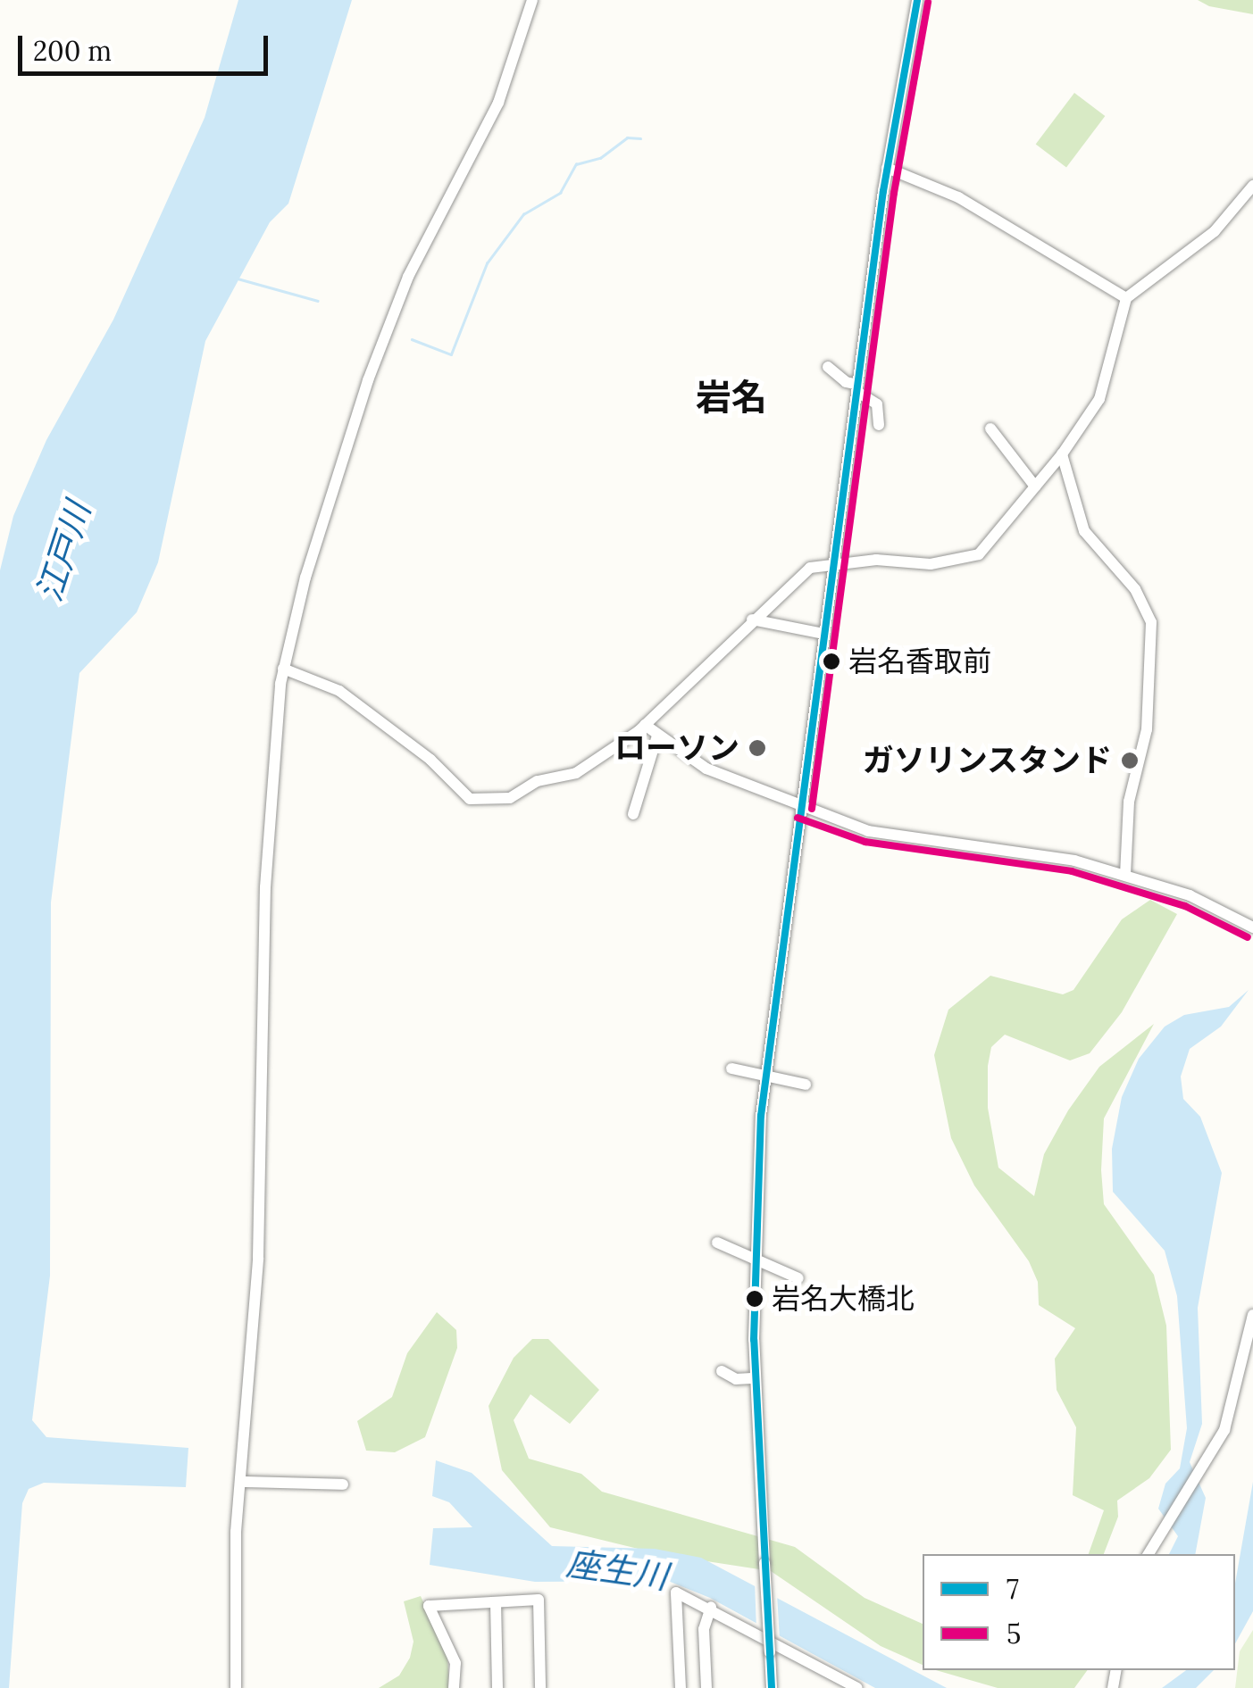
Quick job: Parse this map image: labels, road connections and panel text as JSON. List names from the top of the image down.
{
  "districts": ["岩名"],
  "water": ["江戸川", "座生川"],
  "places": [
    "岩名香取前",
    "ローソン",
    "ガソリンスタンド",
    "岩名大橋北"
  ],
  "lines": ["transit line 7", "transit line 5"],
  "legend": ["7", "5"],
  "scale_bar": "200 m"
}
